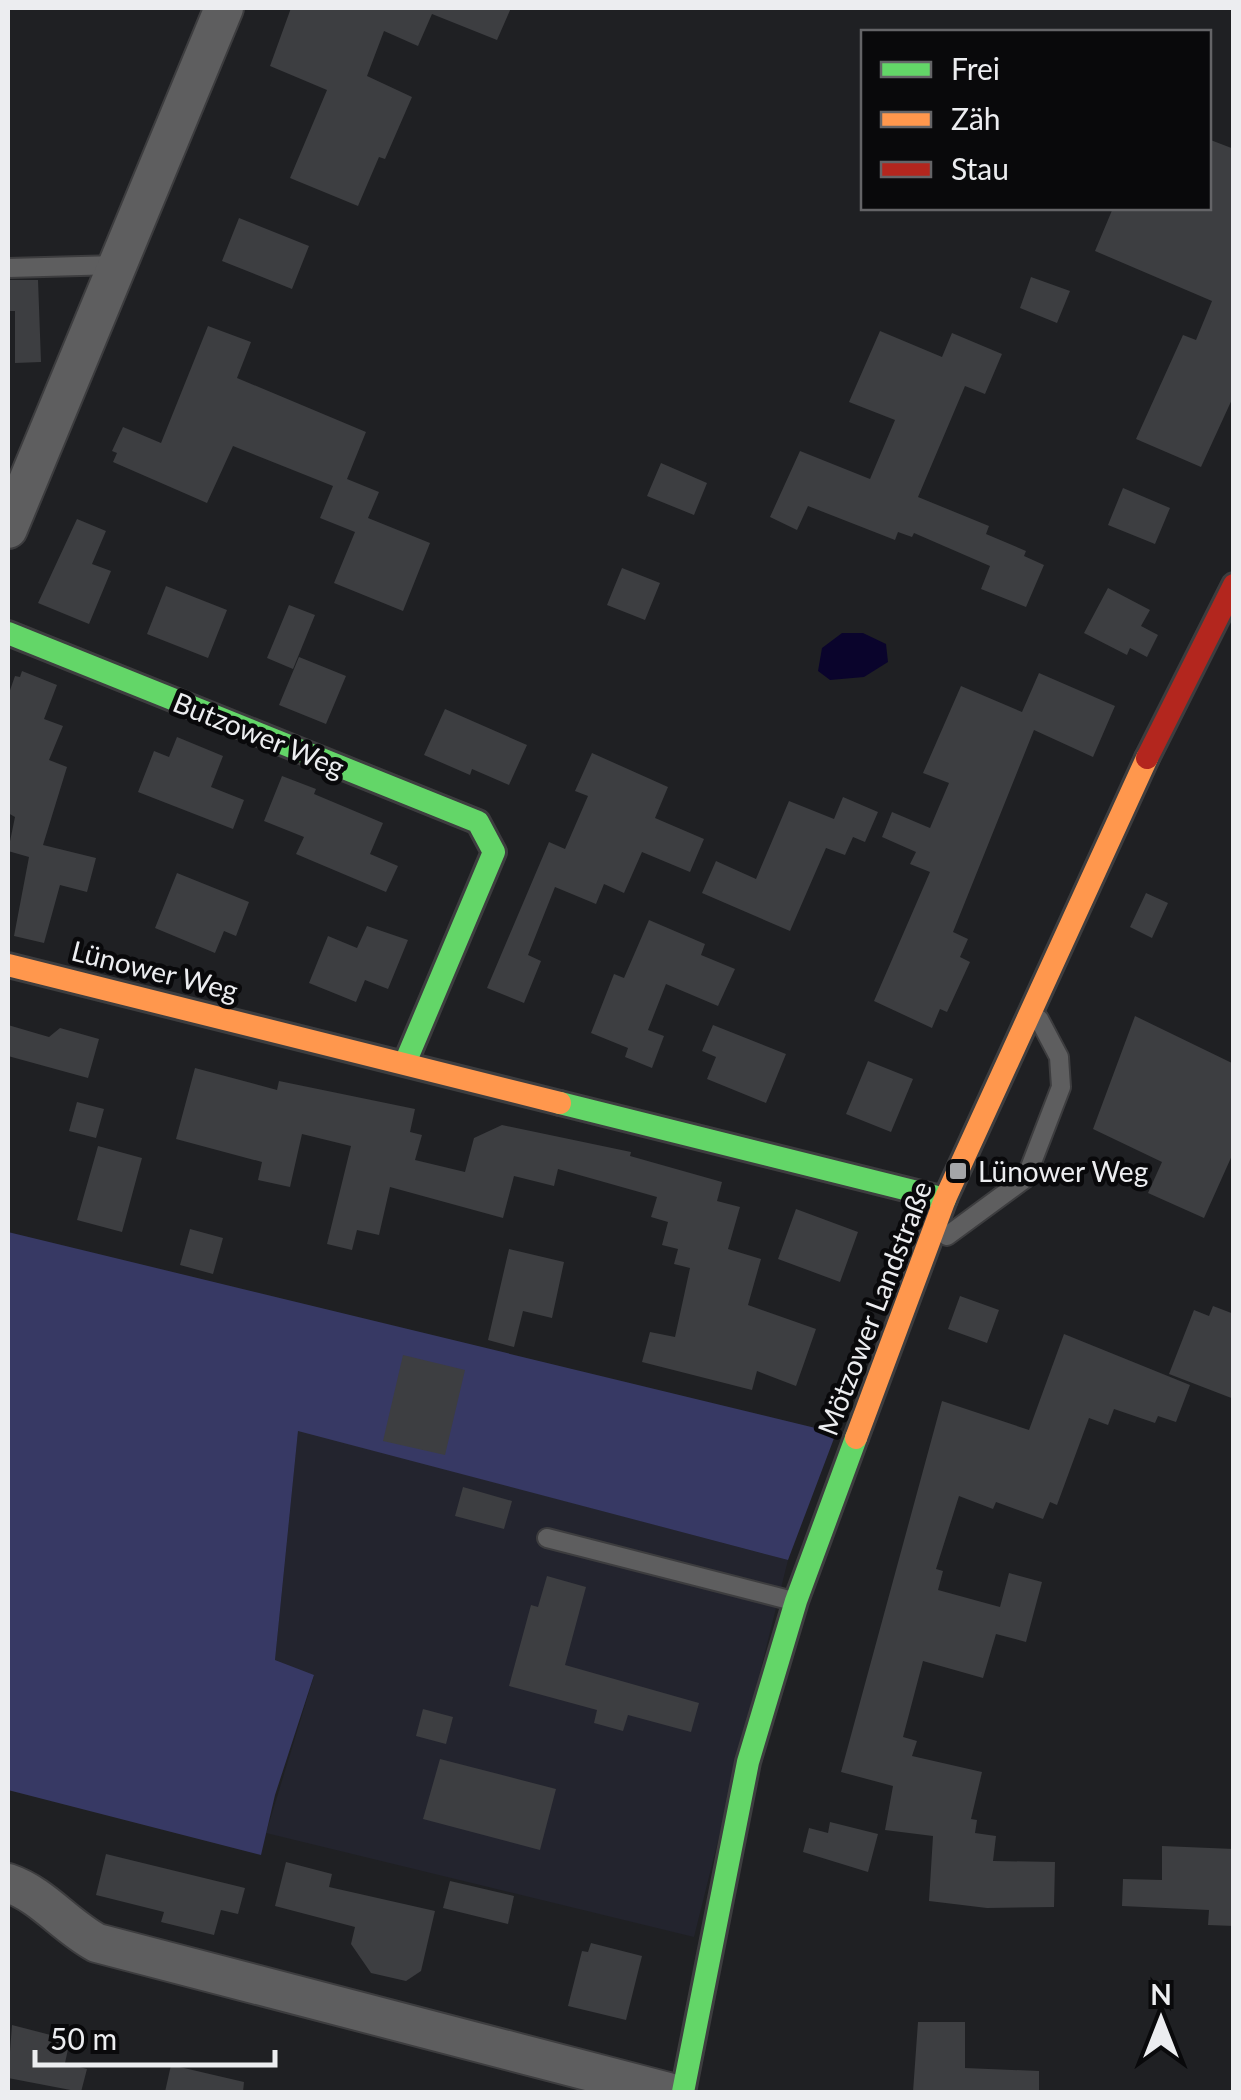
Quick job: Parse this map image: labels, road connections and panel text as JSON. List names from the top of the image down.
{
  "streets": {
    "street": ["Butzower Weg", "Lünower Weg", "Mötzower Landstraße"]
  },
  "crossings": [
    ["Butzower Weg", "Lünower Weg"],
    ["Lünower Weg", "Mötzower Landstraße"]
  ],
  "places": {
    "transit": ["Lünower Weg"]
  },
  "legend": ["Frei", "Zäh", "Stau"],
  "scale_bar": "50 m",
  "north": "top"
}
